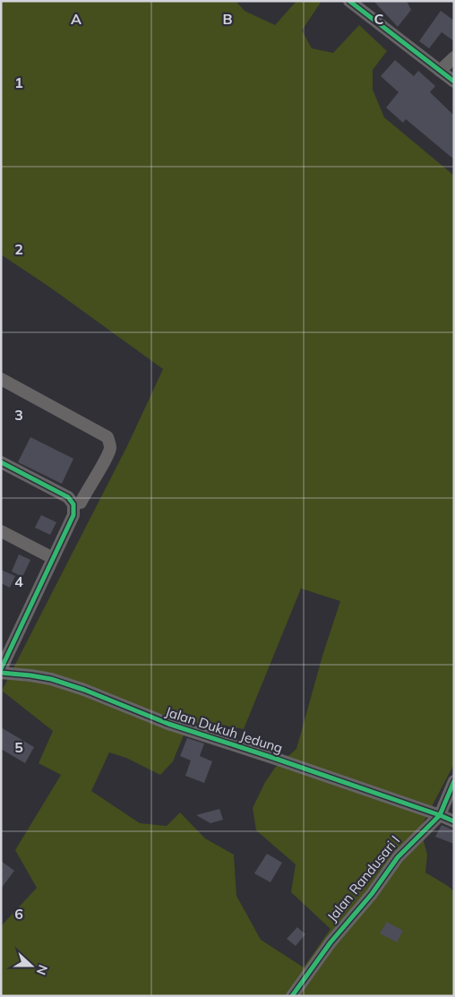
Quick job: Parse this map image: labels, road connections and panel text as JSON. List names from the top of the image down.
{
  "streets": {
    "street": ["Jalan Dukuh Jedung", "Jalan Randusari I"]
  },
  "crossings": [
    ["Jalan Dukuh Jedung", "Jalan Randusari I"]
  ],
  "north": "right",
  "grid": {
    "columns": ["A", "B", "C"],
    "rows": [
      "1",
      "2",
      "3",
      "4",
      "5",
      "6"
    ]
  }
}
